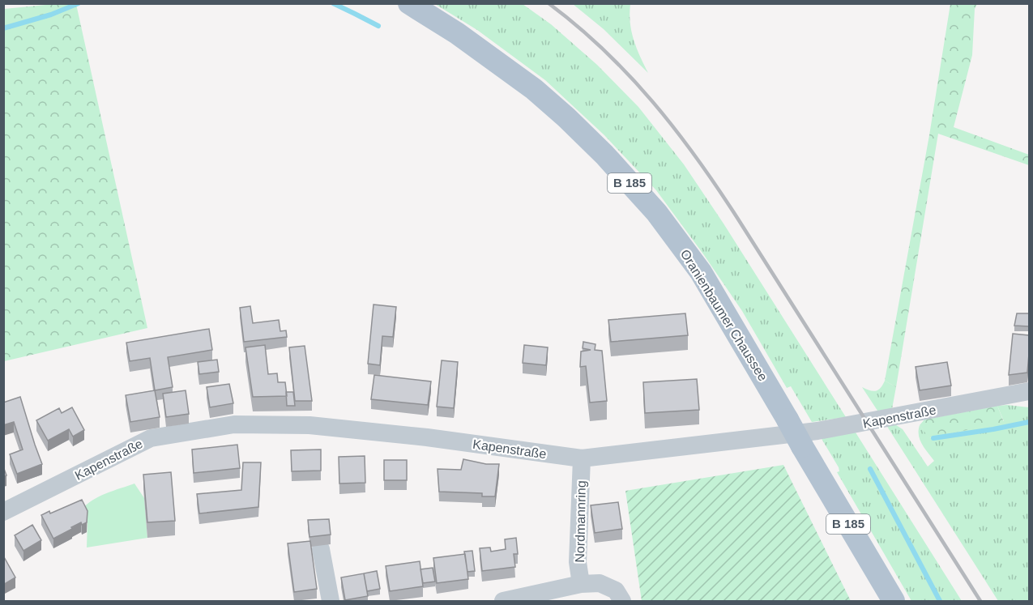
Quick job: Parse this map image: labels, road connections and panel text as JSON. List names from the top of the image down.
{
  "streets": {
    "main road": ["B 185", "Oranienbaumer Chaussee"],
    "street": ["Kapenstraße", "Nordmannring"]
  },
  "crossings": [
    ["Kapenstraße", "Nordmannring"]
  ]
}
